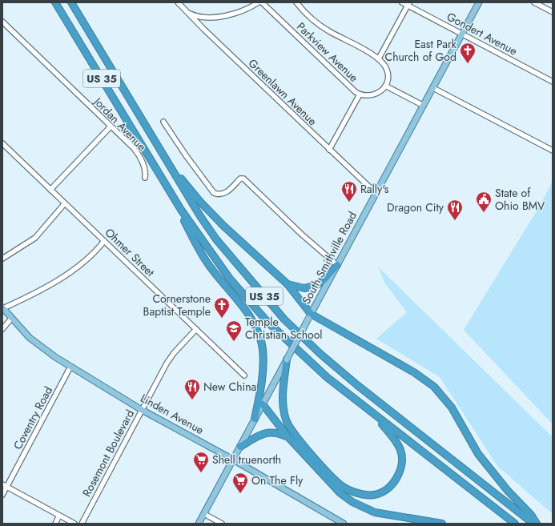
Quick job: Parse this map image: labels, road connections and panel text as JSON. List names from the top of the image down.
{
  "streets": {
    "highway": ["US 35"],
    "main road": ["South Smithville Road", "Linden Avenue"],
    "street": [
      "Gondert Avenue",
      "Parkview Avenue",
      "Greenlawn Avenue",
      "Jordan Avenue",
      "Ohmer Street",
      "Coventry Road",
      "Rosemont Boulevard"
    ]
  },
  "crossings": [
    ["Gondert Avenue", "South Smithville Road"],
    ["Greenlawn Avenue", "South Smithville Road"],
    ["Ohmer Street", "Rosemont Boulevard"],
    ["South Smithville Road", "Linden Avenue"],
    ["Linden Avenue", "Coventry Road"],
    ["Linden Avenue", "Rosemont Boulevard"]
  ],
  "places": {
    "church": ["East Park Church of God", "Cornerstone Baptist Temple"],
    "restaurant": ["Rally's", "Dragon City", "New China"],
    "public building": ["State of Ohio BMV"],
    "school or university": ["Temple Christian School"],
    "supermarket": ["Shell truenorth", "On The Fly"]
  }
}
